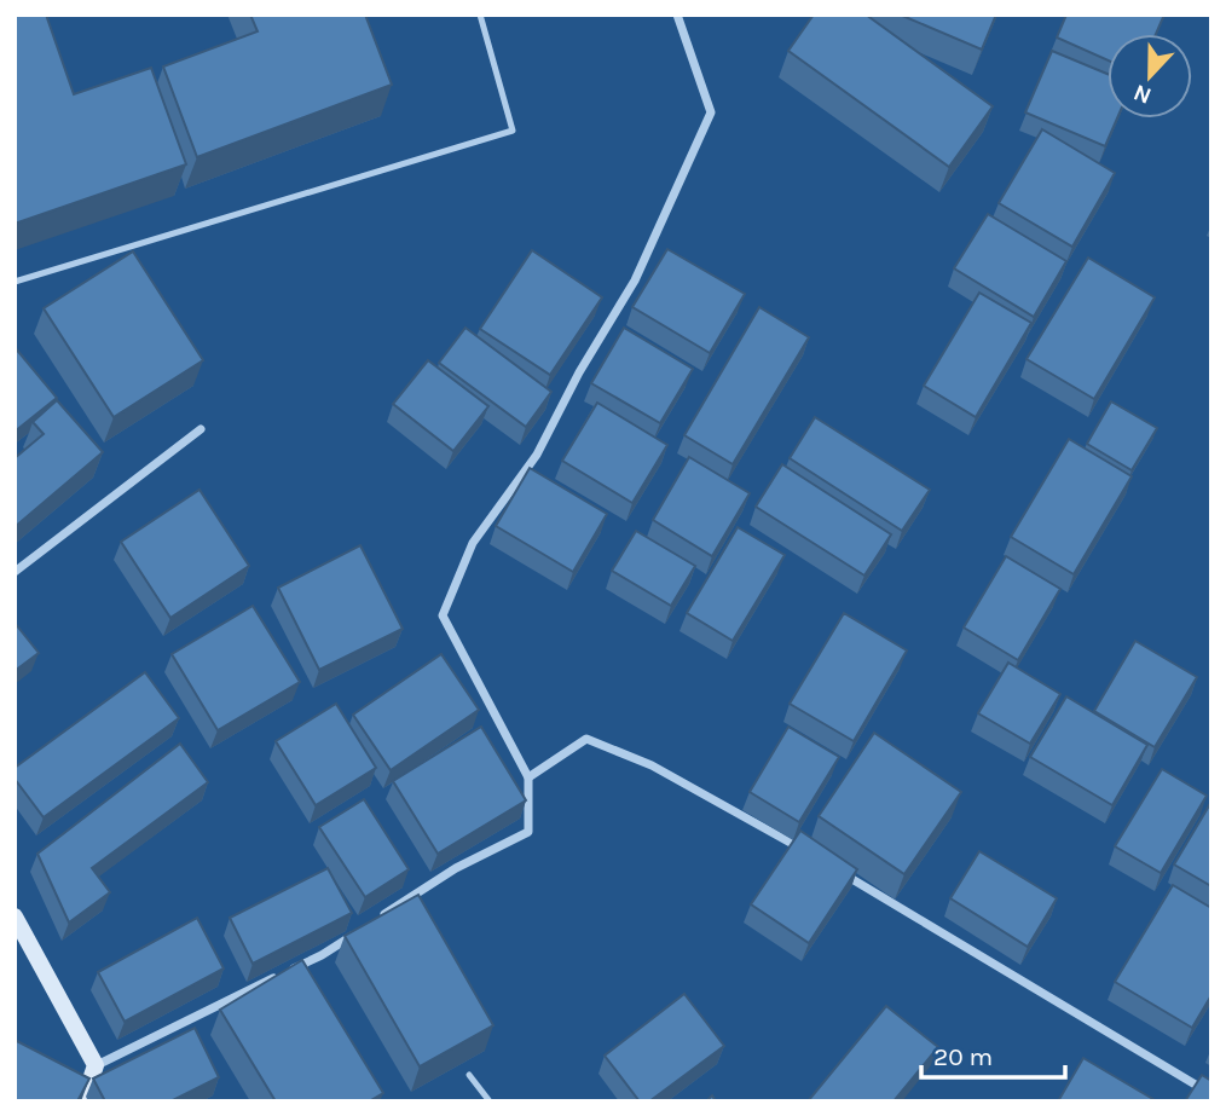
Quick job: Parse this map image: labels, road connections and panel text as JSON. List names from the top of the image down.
{
  "scale_bar": "20 m",
  "north": "bottom"
}
